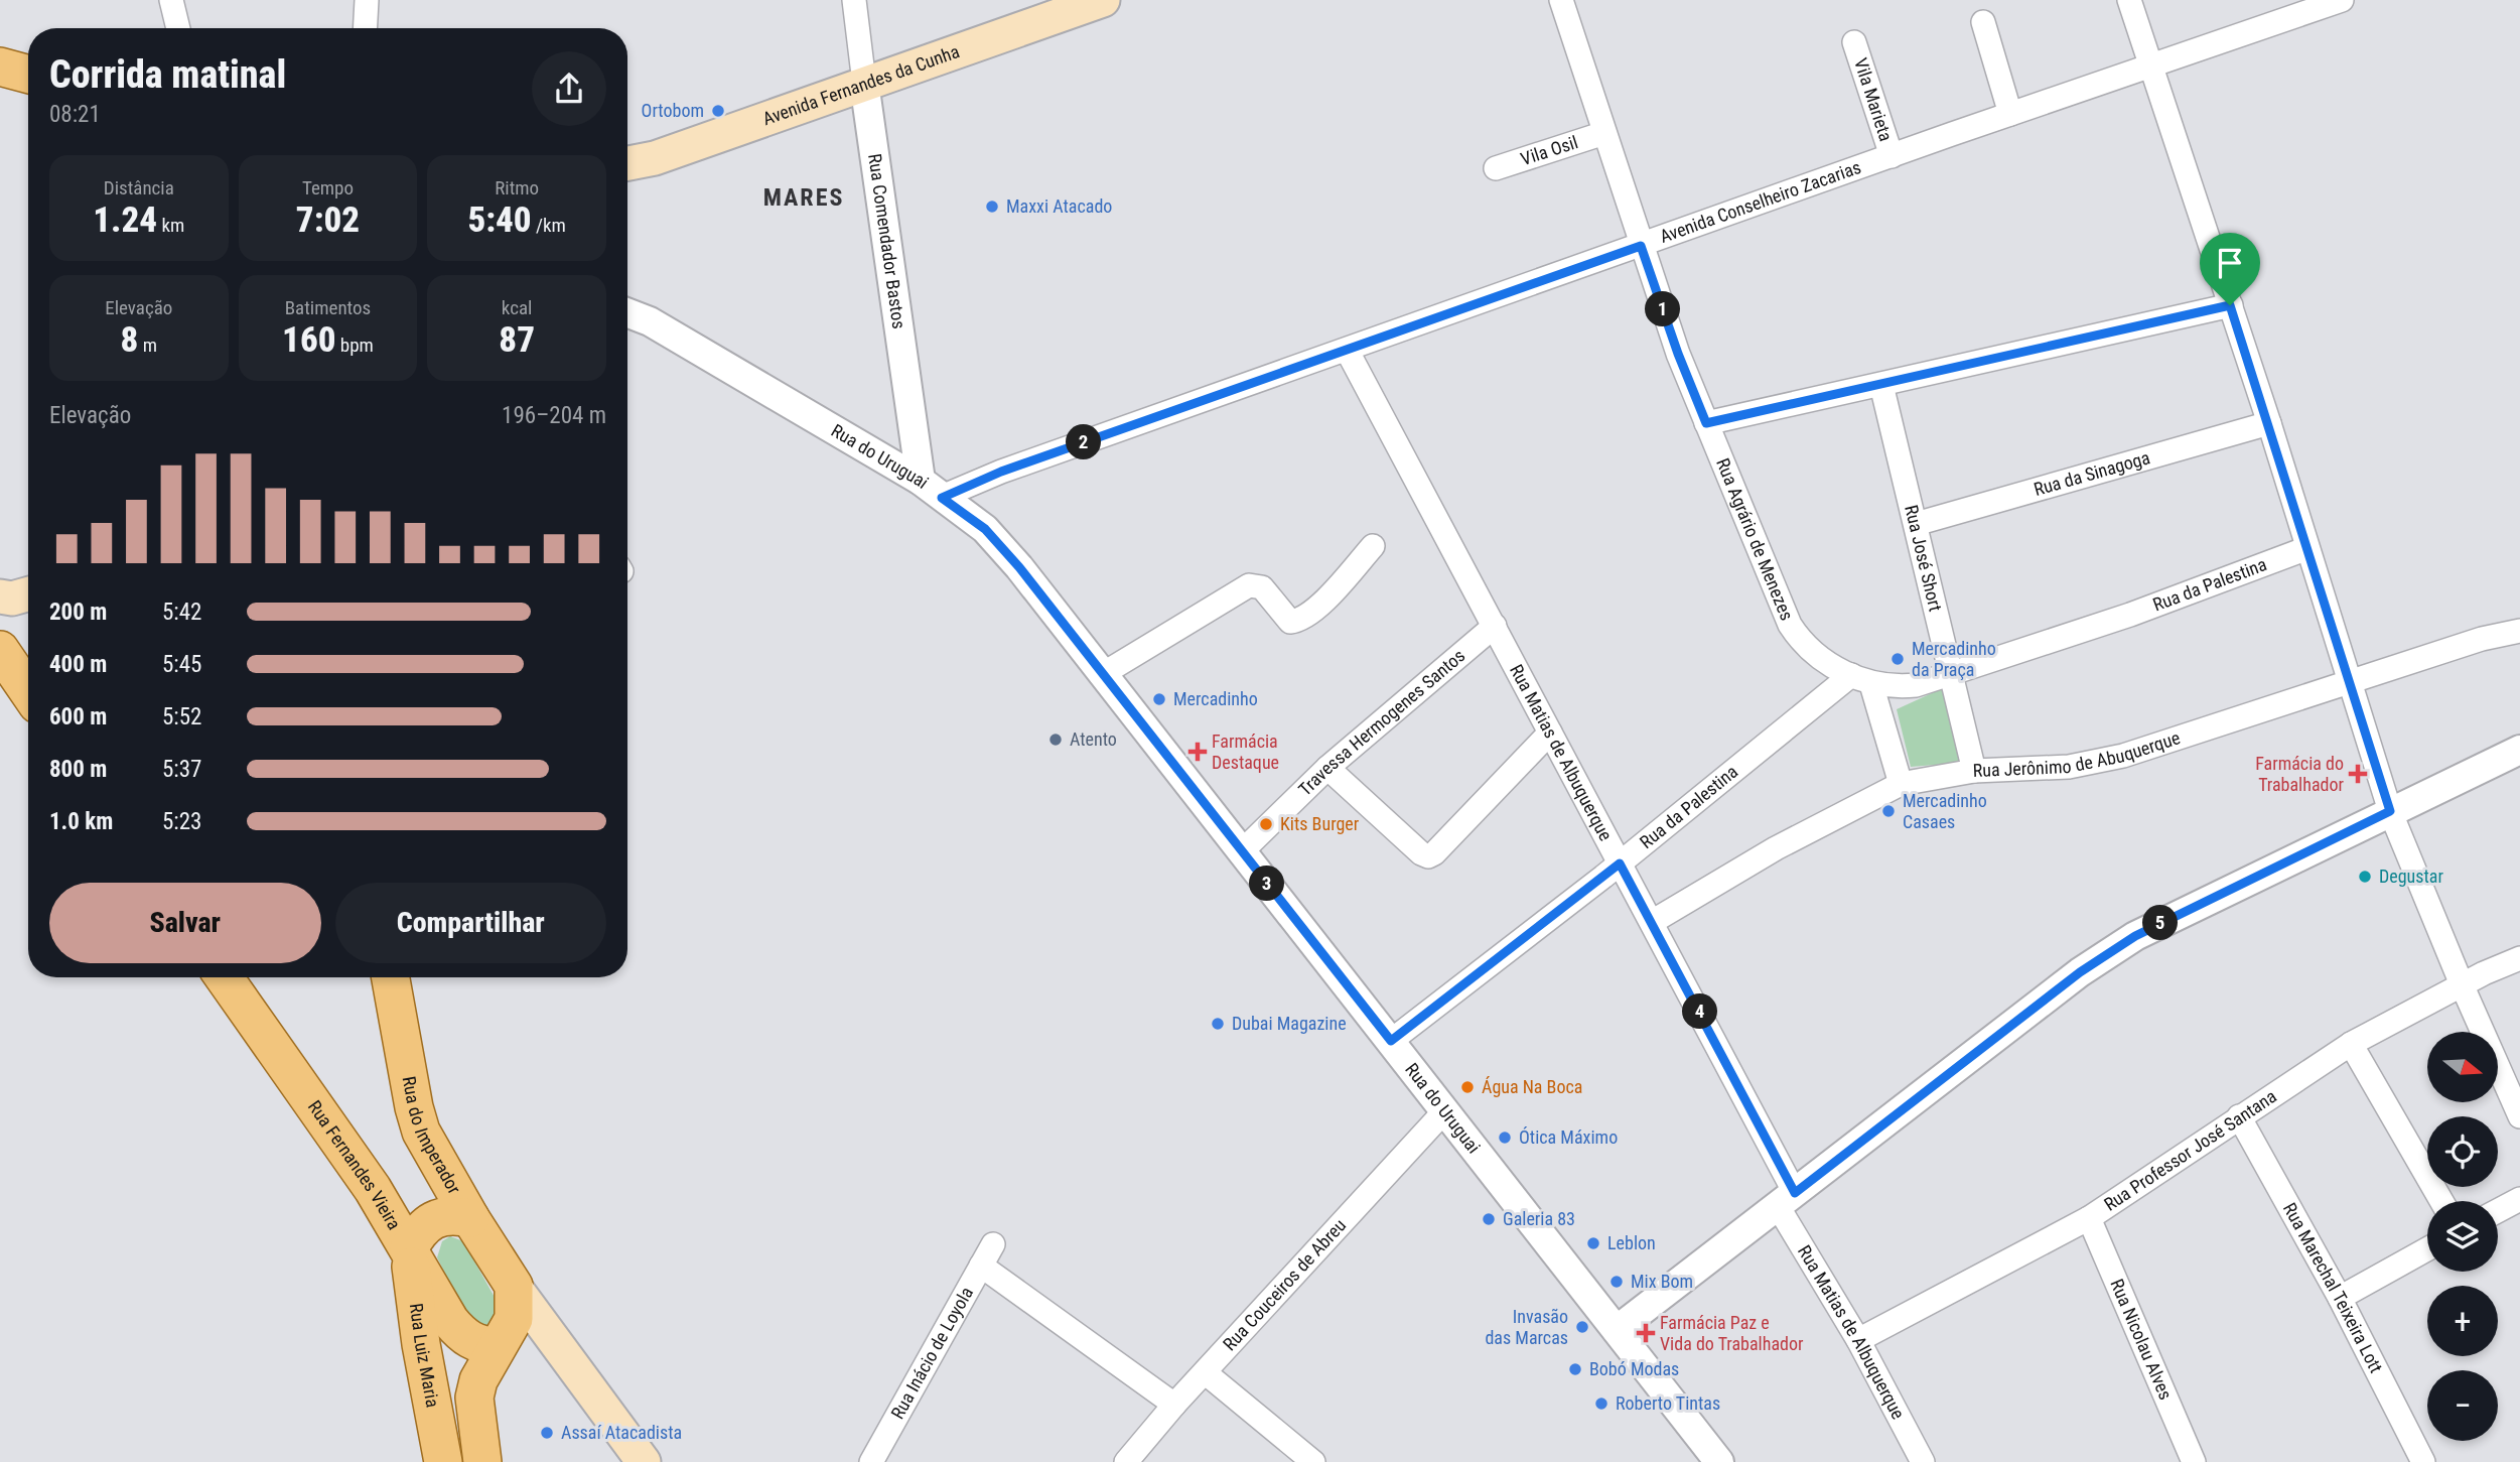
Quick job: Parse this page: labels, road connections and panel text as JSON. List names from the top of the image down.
{
  "streets": {
    "main road": [
      "Avenida Fernandes da Cunha",
      "Rua do Imperador",
      "Rua Fernandes Vieira",
      "Rua Luiz Maria"
    ],
    "street": [
      "Vila Marieta",
      "Vila Osil",
      "Avenida Conselheiro Zacarias",
      "Rua Comendador Bastos",
      "Rua do Uruguai",
      "Rua da Sinagoga",
      "Rua Agrário de Menezes",
      "Rua José Short",
      "Rua da Palestina",
      "Travessa Hermogenes Santos",
      "Rua Matias de Albuquerque",
      "Rua Jerônimo de Abuquerque",
      "Rua Professor José Santana",
      "Rua Couceiros de Abreu",
      "Rua Marechal Teixeira Lott",
      "Rua Nicolau Alves",
      "Rua Inácio de Loyola"
    ]
  },
  "crossings": [
    ["Avenida Fernandes da Cunha", "Rua Comendador Bastos"],
    ["Vila Marieta", "Avenida Conselheiro Zacarias"],
    ["Vila Osil", "Rua Agrário de Menezes"],
    ["Avenida Conselheiro Zacarias", "Rua Comendador Bastos"],
    ["Avenida Conselheiro Zacarias", "Rua do Uruguai"],
    ["Avenida Conselheiro Zacarias", "Rua Agrário de Menezes"],
    ["Avenida Conselheiro Zacarias", "Rua Matias de Albuquerque"],
    ["Rua Comendador Bastos", "Rua do Uruguai"],
    ["Rua do Uruguai", "Rua da Palestina"],
    ["Rua do Uruguai", "Travessa Hermogenes Santos"],
    ["Rua do Uruguai", "Rua Couceiros de Abreu"],
    ["Rua da Sinagoga", "Rua José Short"],
    ["Rua Agrário de Menezes", "Rua José Short"],
    ["Rua Agrário de Menezes", "Rua da Palestina"],
    ["Rua José Short", "Rua da Palestina"],
    ["Rua José Short", "Rua Jerônimo de Abuquerque"],
    ["Rua da Palestina", "Rua Matias de Albuquerque"],
    ["Travessa Hermogenes Santos", "Rua Matias de Albuquerque"],
    ["Rua Matias de Albuquerque", "Rua Jerônimo de Abuquerque"],
    ["Rua Matias de Albuquerque", "Rua Professor José Santana"],
    ["Rua Professor José Santana", "Rua Marechal Teixeira Lott"],
    ["Rua Professor José Santana", "Rua Nicolau Alves"],
    ["Rua Fernandes Vieira", "Rua Luiz Maria"]
  ],
  "districts": ["MARES"],
  "places": {
    "other": [
      "Ortobom",
      "Maxxi Atacado",
      "Mercadinho da Praça",
      "Mercadinho",
      "Atento",
      "Mercadinho Casaes",
      "Kits Burger",
      "Degustar",
      "Dubai Magazine",
      "Água Na Boca",
      "Ótica Máximo",
      "Galeria 83",
      "Leblon",
      "Mix Bom",
      "Invasão das Marcas",
      "Bobó Modas",
      "Roberto Tintas",
      "Assaí Atacadista"
    ],
    "health": ["Farmácia Destaque", "Farmácia do Trabalhador", "Farmácia Paz e Vida do Trabalhador"]
  },
  "north": "right",
  "page": {
    "heading": ["Corrida matinal", "08:21"],
    "stats": [
      ["Distância", "1.24 km"],
      ["Tempo", "7:02"],
      ["Ritmo", "5:40 /km"],
      ["Elevação", "8 m"],
      ["Batimentos", "160 bpm"],
      ["kcal", "87"]
    ],
    "pins": [
      "1",
      "2",
      "3",
      "5",
      "4"
    ],
    "chart": ["Elevação", "196–204 m"],
    "list": [
      {
        "name": "200 m",
        "note": "5:42"
      },
      {
        "name": "400 m",
        "note": "5:45"
      },
      {
        "name": "600 m",
        "note": "5:52"
      },
      {
        "name": "800 m",
        "note": "5:37"
      },
      {
        "name": "1.0 km",
        "note": "5:23"
      }
    ],
    "buttons": ["Salvar", "Compartilhar"],
    "map_buttons": ["+", "−"]
  }
}
